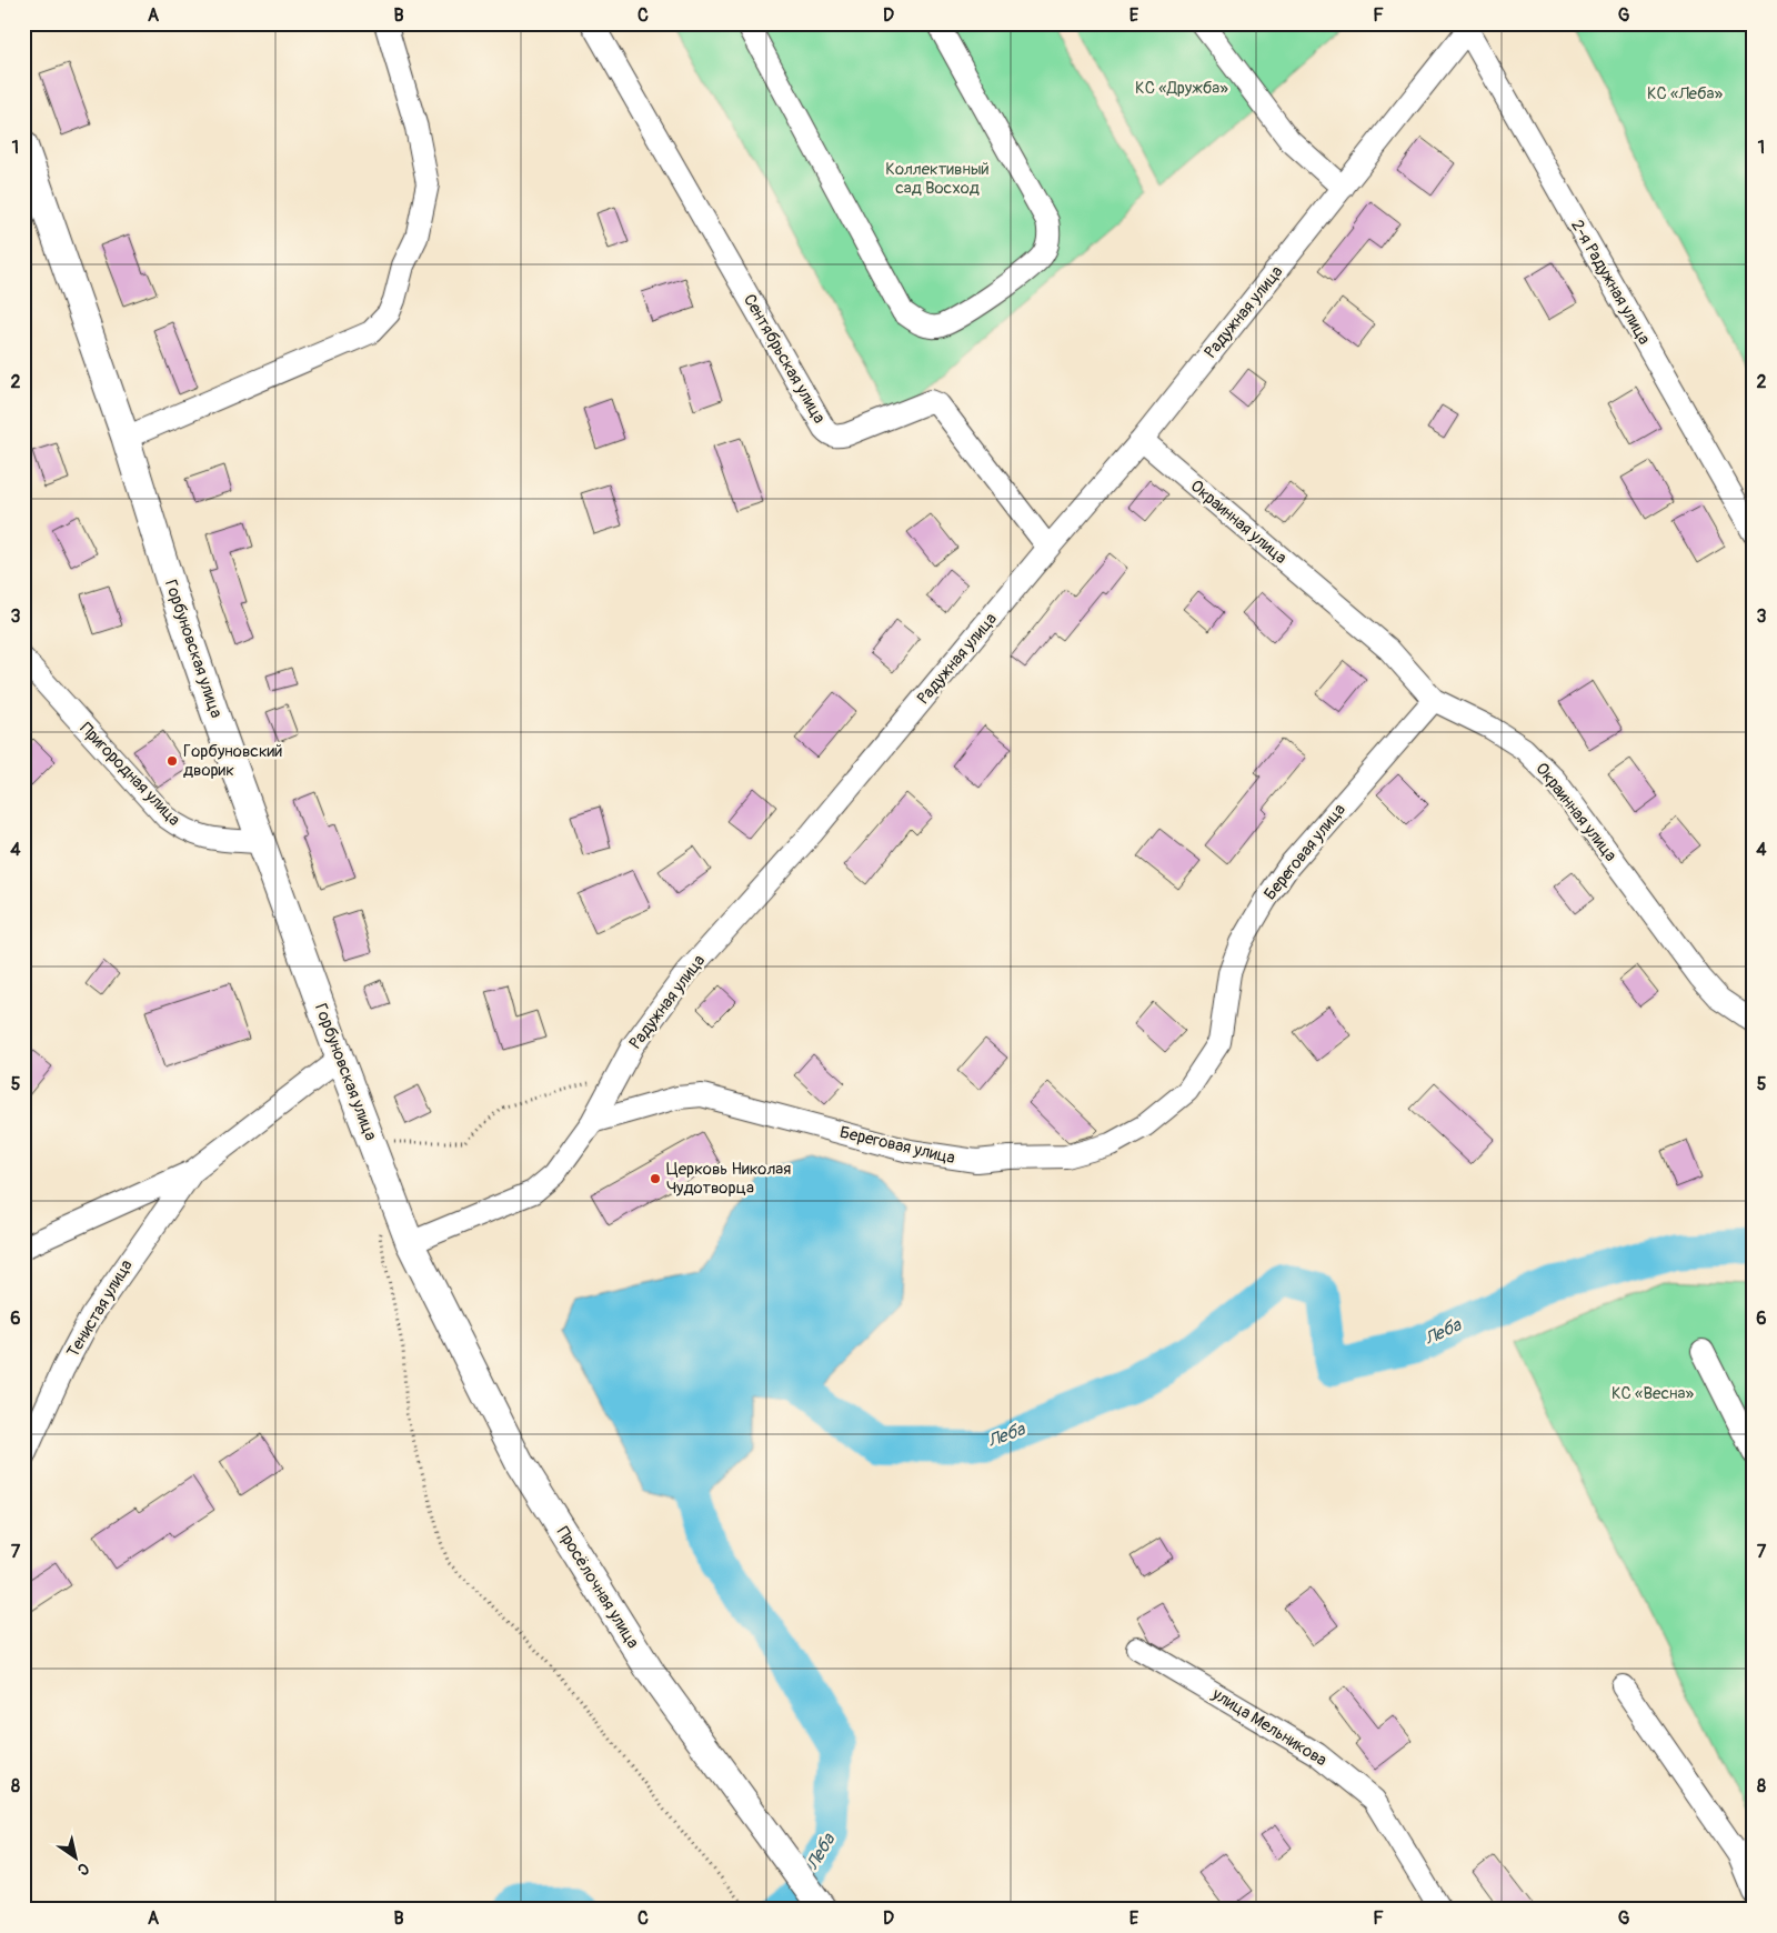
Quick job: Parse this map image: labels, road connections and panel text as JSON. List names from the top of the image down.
{
  "streets": {
    "main road": ["Горбуновская улица", "Просёлочная улица"],
    "street": [
      "2-я Радужная улица",
      "Радужная улица",
      "Сентябрьская улица",
      "Окраинная улица",
      "Пригородная улица",
      "Береговая улица",
      "Тенистая улица",
      "улица Мельникова"
    ]
  },
  "crossings": [
    ["2-я Радужная улица", "Радужная улица"],
    ["Радужная улица", "Сентябрьская улица"],
    ["Радужная улица", "Окраинная улица"],
    ["Радужная улица", "Горбуновская улица"],
    ["Радужная улица", "Береговая улица"],
    ["Радужная улица", "Просёлочная улица"],
    ["Окраинная улица", "Береговая улица"],
    ["Горбуновская улица", "Пригородная улица"],
    ["Горбуновская улица", "Просёлочная улица"]
  ],
  "water": ["Леба"],
  "parks": [
    "КС «Дружба»",
    "КС «Леба»",
    "Коллективный сад Восход",
    "КС «Весна»"
  ],
  "places": ["Горбуновский дворик", "Церковь Николая Чудотворца"],
  "north": "bottom right",
  "grid": {
    "columns": [
      "A",
      "B",
      "C",
      "D",
      "E",
      "F",
      "G"
    ],
    "rows": [
      "1",
      "2",
      "3",
      "4",
      "5",
      "6",
      "7",
      "8"
    ]
  }
}
